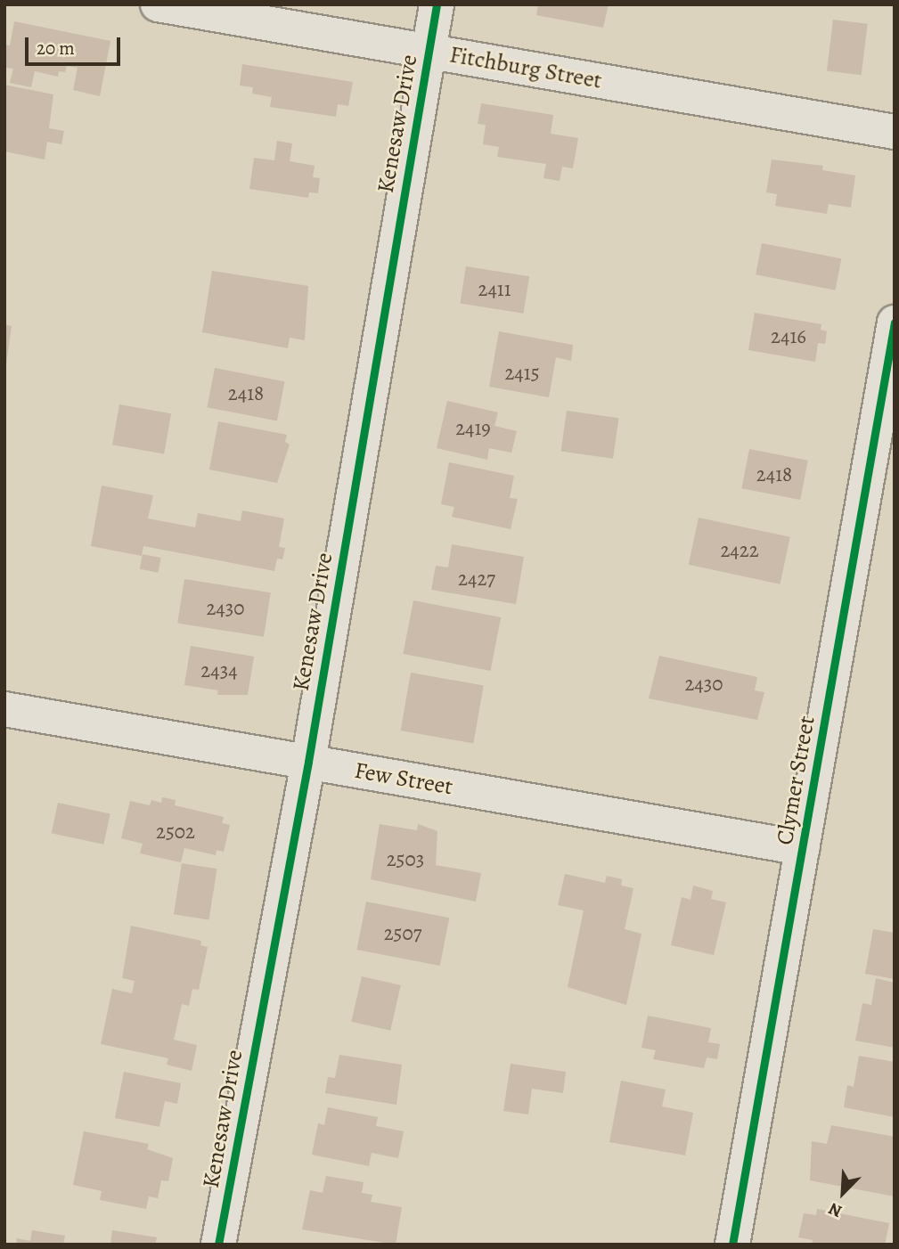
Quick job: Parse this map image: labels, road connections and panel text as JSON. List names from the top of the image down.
{
  "streets": {
    "street": [
      "Fitchburg Street",
      "Kenesaw Drive",
      "Few Street",
      "Clymer Street"
    ]
  },
  "crossings": [
    ["Fitchburg Street", "Kenesaw Drive"],
    ["Kenesaw Drive", "Few Street"],
    ["Few Street", "Clymer Street"]
  ],
  "house_numbers": [
    "2411",
    "2416",
    "2415",
    "2418",
    "2419",
    "2418",
    "2422",
    "2427",
    "2430",
    "2434",
    "2430",
    "2502",
    "2503",
    "2507"
  ],
  "scale_bar": "20 m",
  "north": "bottom left"
}
